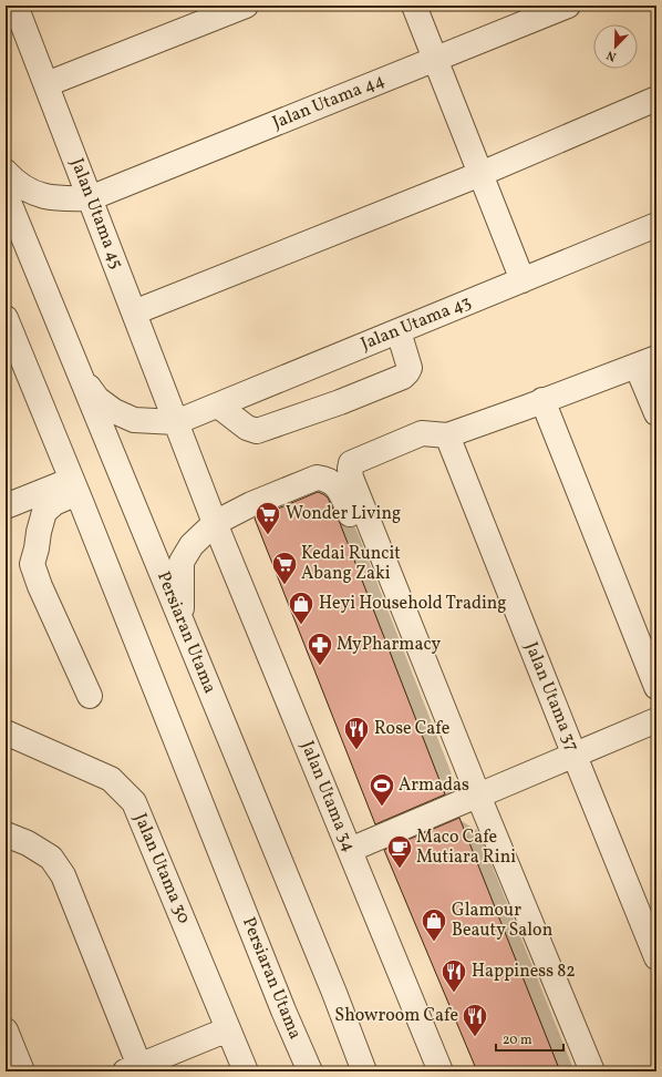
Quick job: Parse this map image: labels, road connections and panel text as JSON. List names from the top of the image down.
{
  "streets": {
    "street": [
      "Jalan Utama 44",
      "Jalan Utama 45",
      "Jalan Utama 43",
      "Persiaran Utama",
      "Jalan Utama 37",
      "Jalan Utama 34",
      "Jalan Utama 30"
    ]
  },
  "crossings": [
    ["Jalan Utama 44", "Jalan Utama 45"],
    ["Jalan Utama 45", "Jalan Utama 43"],
    ["Jalan Utama 45", "Jalan Utama 34"],
    ["Jalan Utama 43", "Jalan Utama 34"]
  ],
  "places": {
    "supermarket": ["Wonder Living", "Kedai Runcit Abang Zaki"],
    "shop": ["Heyi Household Trading", "Glamour Beauty Salon"],
    "pharmacy": ["MyPharmacy"],
    "restaurant": ["Rose Cafe", "Happiness 82", "Showroom Cafe"],
    "sports": ["Armadas"],
    "cafe": ["Maco Cafe Mutiara Rini"]
  },
  "scale_bar": "20 m",
  "north": "bottom left"
}
